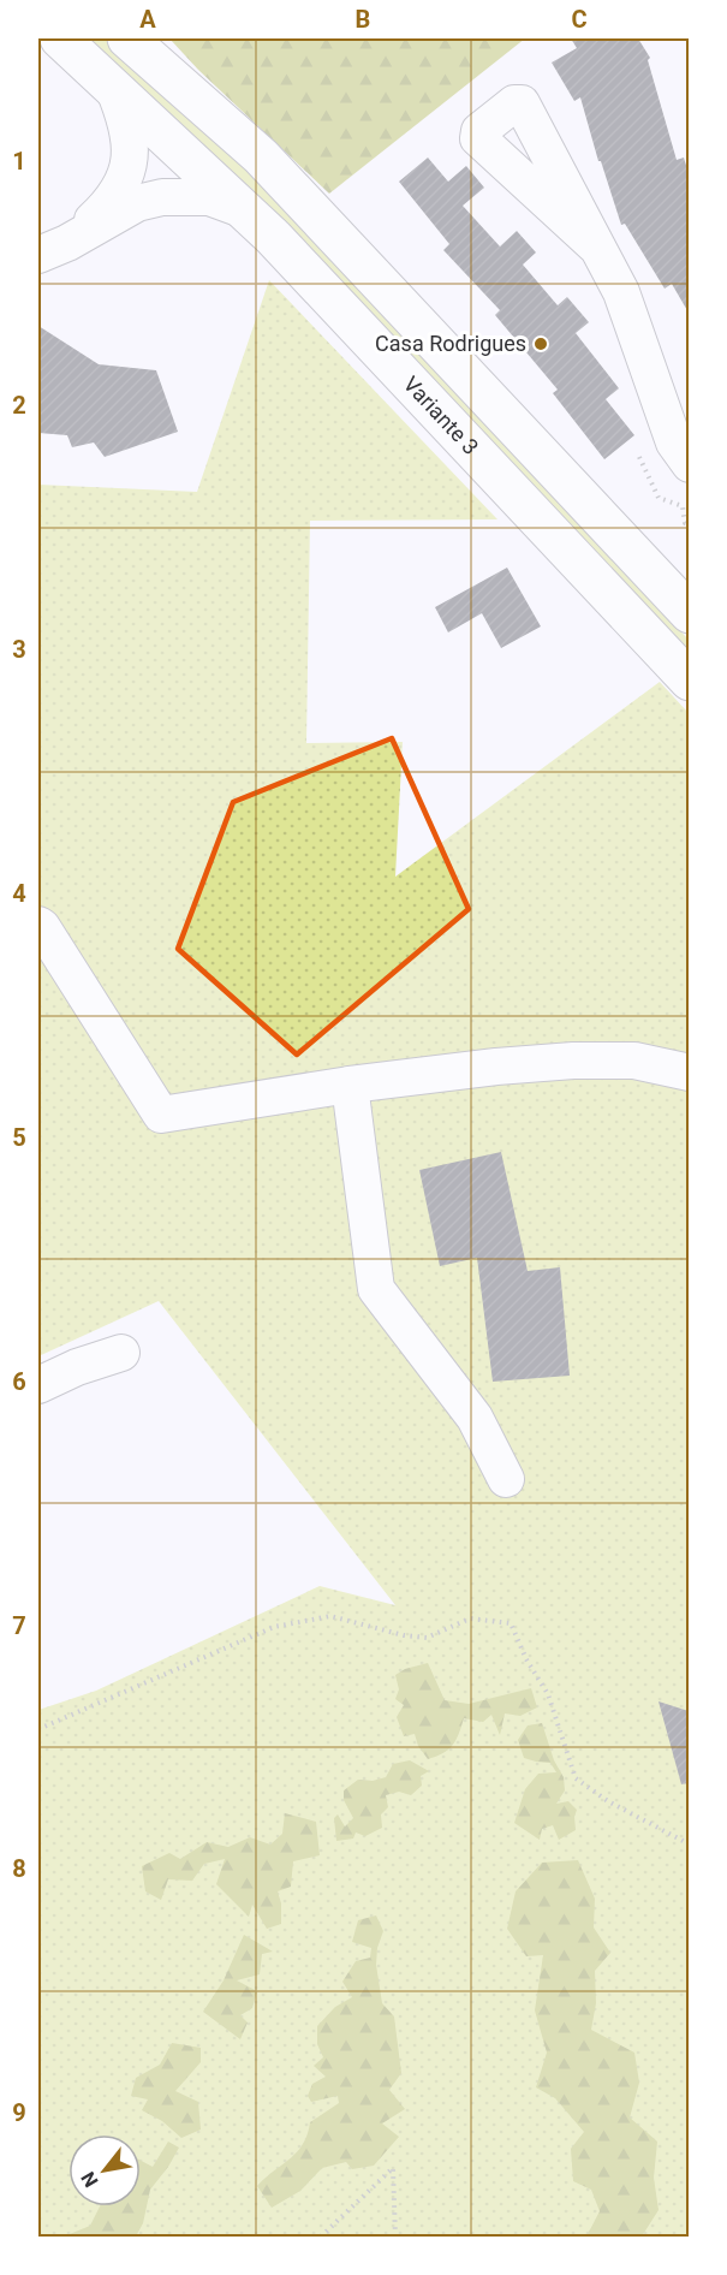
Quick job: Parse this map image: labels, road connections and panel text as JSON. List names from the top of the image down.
{
  "streets": {
    "main road": ["Variante 3"]
  },
  "places": ["Casa Rodrigues"],
  "north": "bottom left",
  "grid": {
    "columns": ["A", "B", "C"],
    "rows": [
      "1",
      "2",
      "3",
      "4",
      "5",
      "6",
      "7",
      "8",
      "9"
    ]
  }
}
